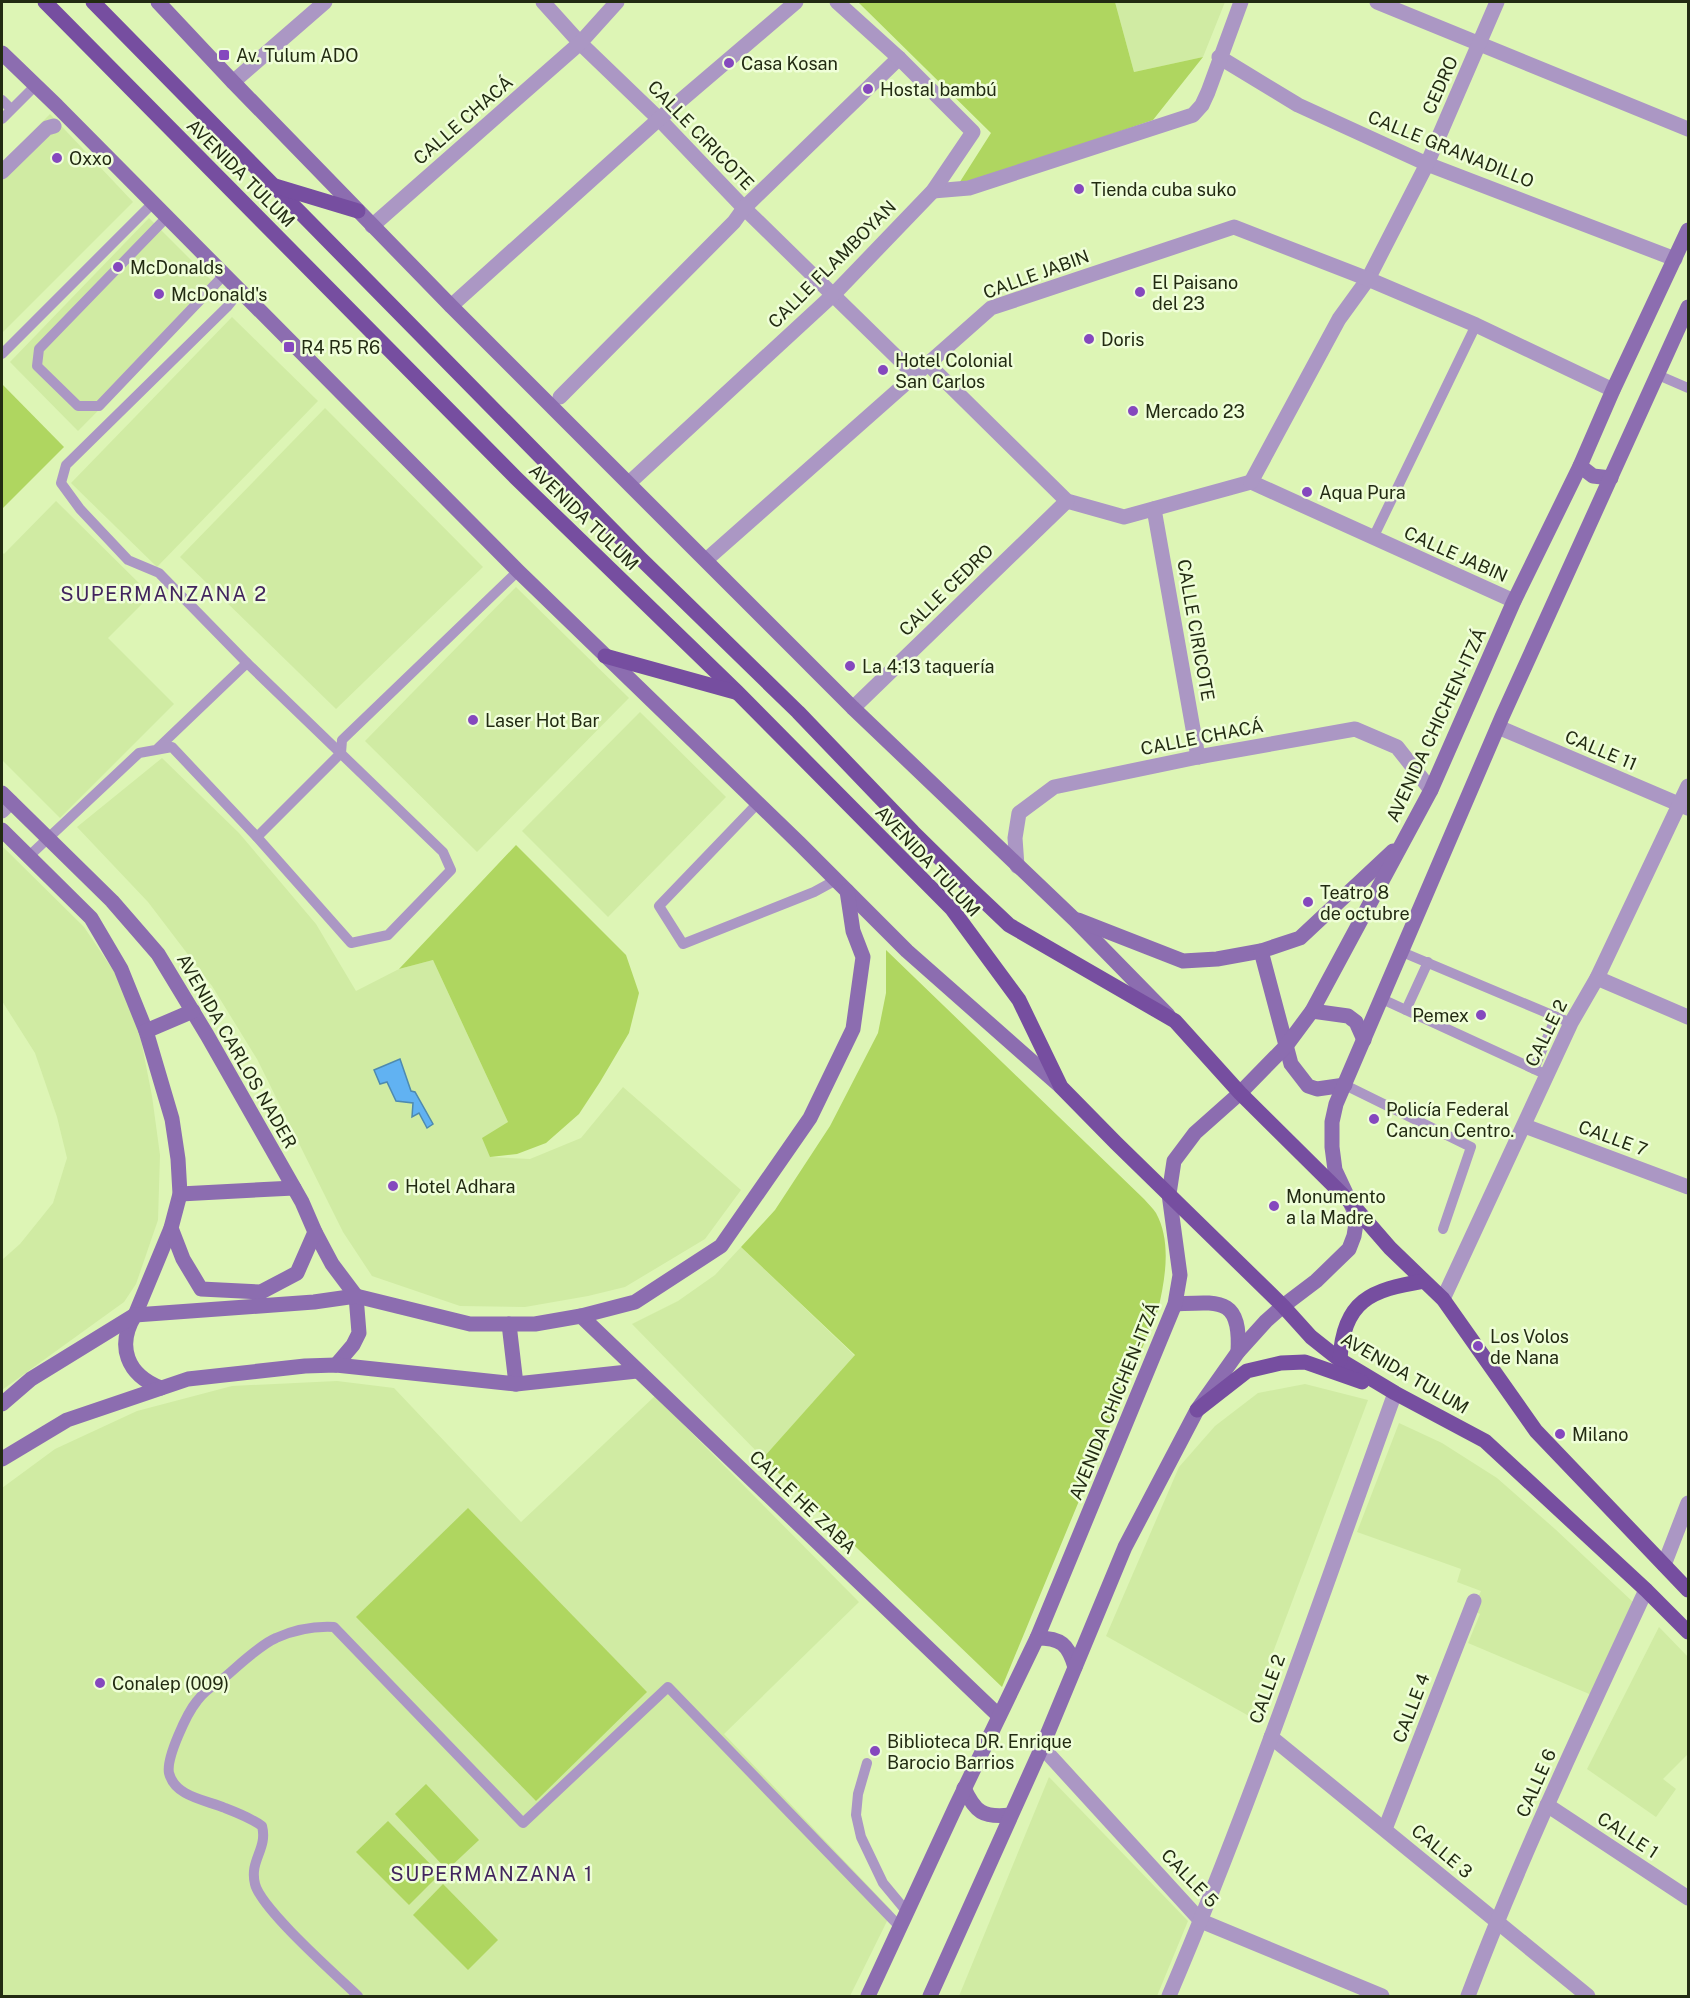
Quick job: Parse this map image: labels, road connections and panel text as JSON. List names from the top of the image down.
{
  "streets": {
    "main road": ["AVENIDA TULUM"],
    "street": [
      "CEDRO",
      "CALLE CHACÁ",
      "CALLE CIRICOTE",
      "CALLE GRANADILLO",
      "CALLE FLAMBOYAN",
      "CALLE JABIN",
      "CALLE CEDRO",
      "AVENIDA CHICHEN-ITZÁ",
      "CALLE 11",
      "CALLE 2",
      "AVENIDA CARLOS NADER",
      "CALLE 7",
      "CALLE HE ZABA",
      "CALLE 4",
      "CALLE 6",
      "CALLE 1",
      "CALLE 3",
      "CALLE 5"
    ]
  },
  "crossings": [
    ["CEDRO", "CALLE GRANADILLO"],
    ["CEDRO", "CALLE JABIN"],
    ["CALLE CHACÁ", "CALLE CIRICOTE"],
    ["CALLE CHACÁ", "AVENIDA TULUM"],
    ["CALLE CHACÁ", "AVENIDA CHICHEN-ITZÁ"],
    ["CALLE CIRICOTE", "CALLE FLAMBOYAN"],
    ["CALLE GRANADILLO", "AVENIDA CHICHEN-ITZÁ"],
    ["AVENIDA TULUM", "CALLE FLAMBOYAN"],
    ["AVENIDA TULUM", "CALLE CEDRO"],
    ["AVENIDA TULUM", "AVENIDA CHICHEN-ITZÁ"],
    ["AVENIDA TULUM", "CALLE 2"],
    ["AVENIDA TULUM", "CALLE 6"],
    ["CALLE JABIN", "AVENIDA CHICHEN-ITZÁ"],
    ["AVENIDA CHICHEN-ITZÁ", "CALLE HE ZABA"],
    ["CALLE 11", "CALLE 2"],
    ["CALLE 2", "CALLE 7"],
    ["CALLE 2", "CALLE 3"],
    ["CALLE 2", "CALLE 5"],
    ["CALLE 4", "CALLE 3"],
    ["CALLE 6", "CALLE 1"],
    ["CALLE 6", "CALLE 3"]
  ],
  "districts": ["SUPERMANZANA 2", "SUPERMANZANA 1"],
  "places": {
    "transit": ["Av. Tulum ADO", "R4 R5 R6"],
    "other": [
      "Casa Kosan",
      "Hostal bambú",
      "Oxxo",
      "Tienda cuba suko",
      "McDonalds",
      "El Paisano del 23",
      "McDonald's",
      "Doris",
      "Hotel Colonial San Carlos",
      "Mercado 23",
      "Aqua Pura",
      "La 4:13 taquería",
      "Laser Hot Bar",
      "Teatro 8 de octubre",
      "Pemex",
      "Policía Federal Cancun Centro.",
      "Hotel Adhara",
      "Monumento a la Madre",
      "Los Volos de Nana",
      "Milano",
      "Conalep (009)",
      "Biblioteca DR. Enrique Barocio Barrios"
    ]
  }
}
